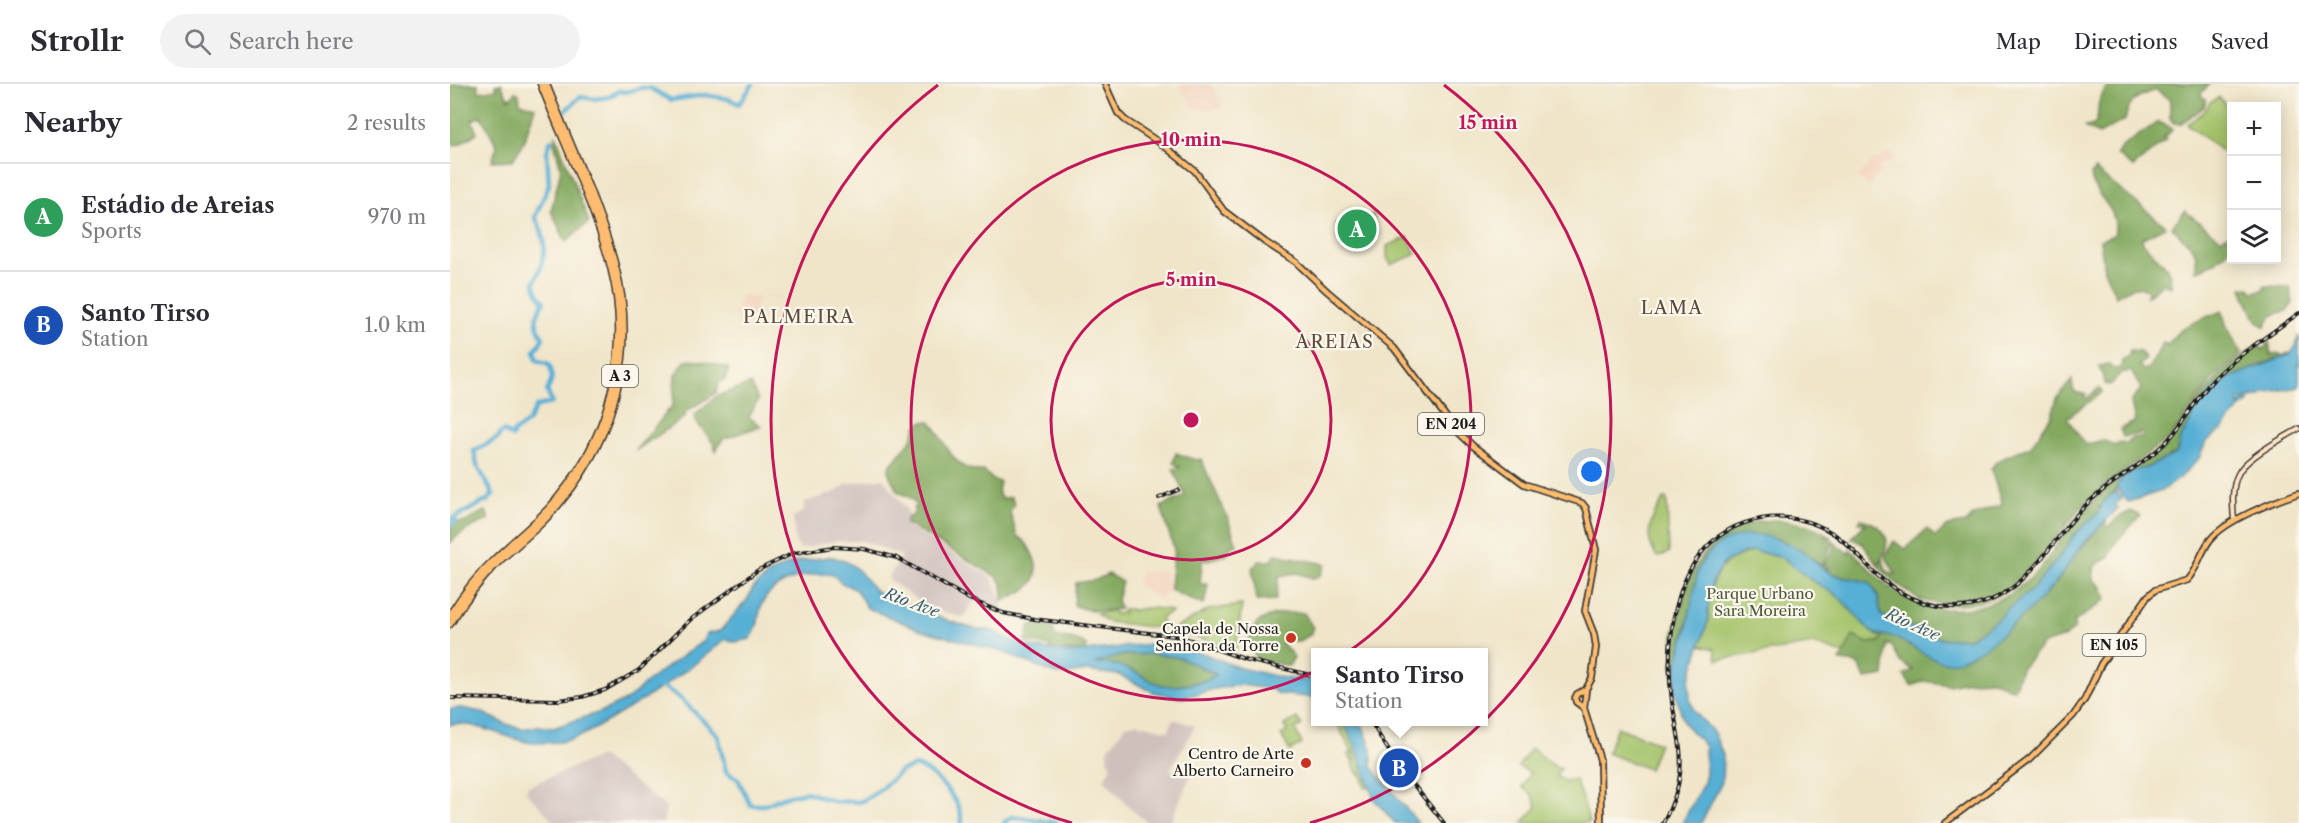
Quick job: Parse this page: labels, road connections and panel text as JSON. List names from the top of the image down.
{
  "streets": {
    "highway": ["A 3"],
    "main road": ["EN 204", "EN 105"]
  },
  "districts": ["LAMA", "PALMEIRA", "AREIAS"],
  "water": ["Rio Ave"],
  "parks": ["Parque Urbano Sara Moreira"],
  "places": ["Capela de Nossa Senhora da Torre", "Centro de Arte Alberto Carneiro"],
  "page": {
    "header": "Strollr",
    "search": "Search here",
    "nav": ["Map", "Directions", "Saved"],
    "heading": ["Nearby", "2 results"],
    "map_buttons": ["+", "−"],
    "list": [
      {
        "mark": "A",
        "name": "Estádio de Areias",
        "note": "Sports",
        "value": "970 m"
      },
      {
        "mark": "B",
        "name": "Santo Tirso",
        "note": "Station",
        "value": "1.0 km"
      }
    ],
    "pins": ["A", "B"],
    "popup": ["Santo Tirso", "Station"]
  },
  "rings": ["15 min", "10 min", "5 min"]
}
